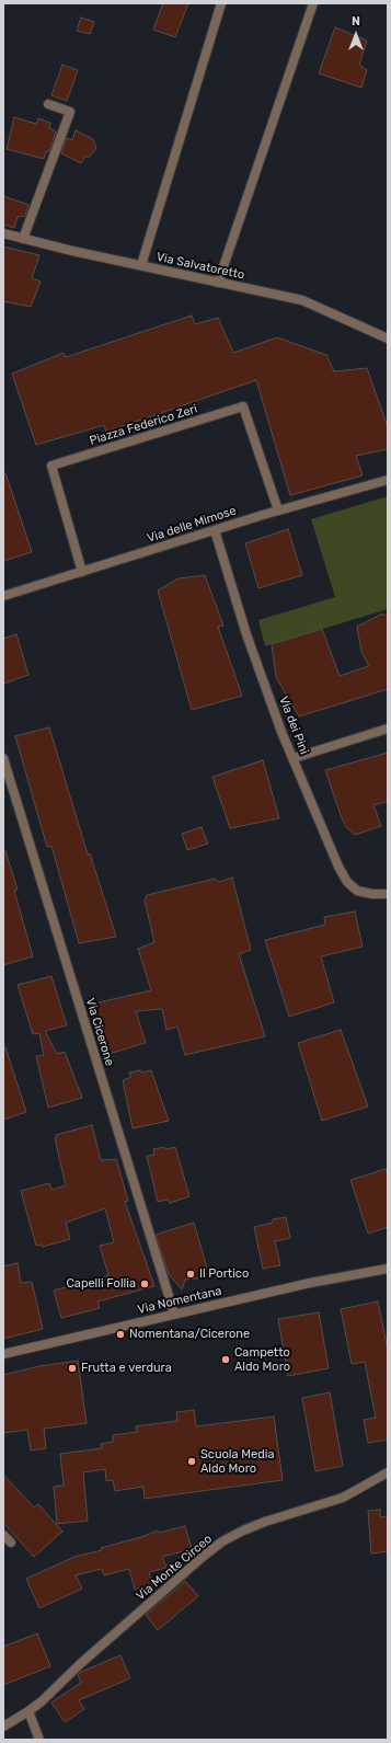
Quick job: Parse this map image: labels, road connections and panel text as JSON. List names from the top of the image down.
{
  "streets": {
    "street": [
      "Via Salvatoretto",
      "Piazza Federico Zeri",
      "Via delle Mimose",
      "Via dei Pini",
      "Via Cicerone",
      "Via Nomentana",
      "Via Monte Circeo"
    ]
  },
  "crossings": [
    ["Piazza Federico Zeri", "Via delle Mimose"],
    ["Via delle Mimose", "Via dei Pini"],
    ["Via Cicerone", "Via Nomentana"]
  ],
  "places": [
    "Il Portico",
    "Capelli Follia",
    "Nomentana/Cicerone",
    "Campetto Aldo Moro",
    "Frutta e verdura",
    "Scuola Media Aldo Moro"
  ],
  "north": "top"
}
